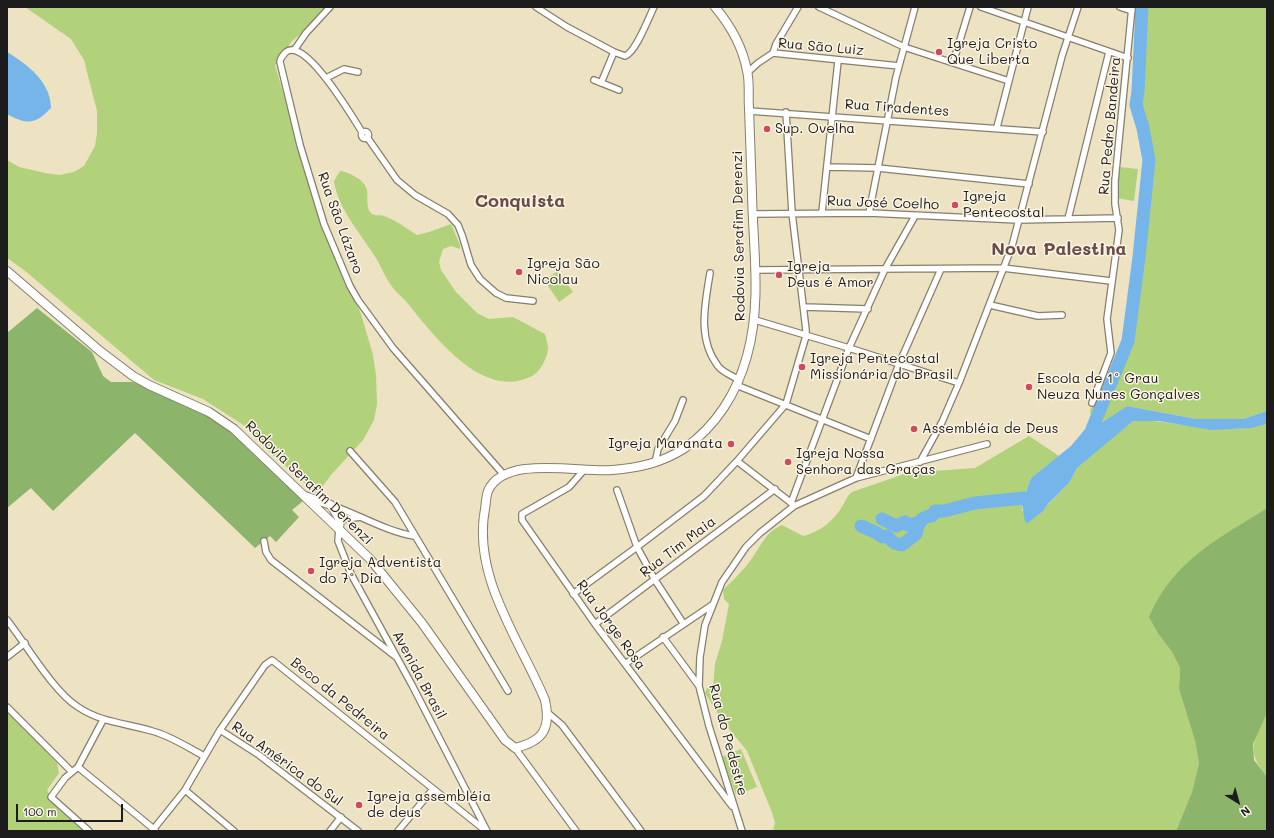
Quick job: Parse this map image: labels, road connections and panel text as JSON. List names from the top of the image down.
{
  "streets": {
    "main road": ["Rodovia Serafim Derenzi"],
    "street": [
      "Rua São Luiz",
      "Rua Tiradentes",
      "Rua Pedro Bandeira",
      "Rua José Coelho",
      "Rua São Lázaro",
      "Rua Tim Maia",
      "Rua Jorge Rosa",
      "Avenida Brasil",
      "Beco da Pedreira",
      "Rua do Pedestre",
      "Rua América do Sul"
    ]
  },
  "crossings": [
    ["Rua São Luiz", "Rodovia Serafim Derenzi"],
    ["Rua Tiradentes", "Rodovia Serafim Derenzi"],
    ["Rua Pedro Bandeira", "Rua José Coelho"],
    ["Rua José Coelho", "Rodovia Serafim Derenzi"],
    ["Rua São Lázaro", "Rodovia Serafim Derenzi"],
    ["Rodovia Serafim Derenzi", "Rua Jorge Rosa"],
    ["Rodovia Serafim Derenzi", "Avenida Brasil"],
    ["Rua Tim Maia", "Rua Jorge Rosa"],
    ["Rua Jorge Rosa", "Rua do Pedestre"],
    ["Avenida Brasil", "Beco da Pedreira"],
    ["Beco da Pedreira", "Rua América do Sul"]
  ],
  "districts": ["Conquista", "Nova Palestina"],
  "places": [
    "Igreja Cristo Que Liberta",
    "Sup. Ovelha",
    "Igreja Pentecostal",
    "Igreja São Nicolau",
    "Igreja Deus é Amor",
    "Igreja Pentecostal Missionária do Brasil",
    "Escola de 1˚ Grau Neuza Nunes Gonçalves",
    "Assembléia de Deus",
    "Igreja Maranata",
    "Igreja Nossa Senhora das Graças",
    "Igreja Adventista do 7˚ Dia",
    "Igreja assembléia de deus"
  ],
  "scale_bar": "100 m",
  "north": "bottom right"
}
